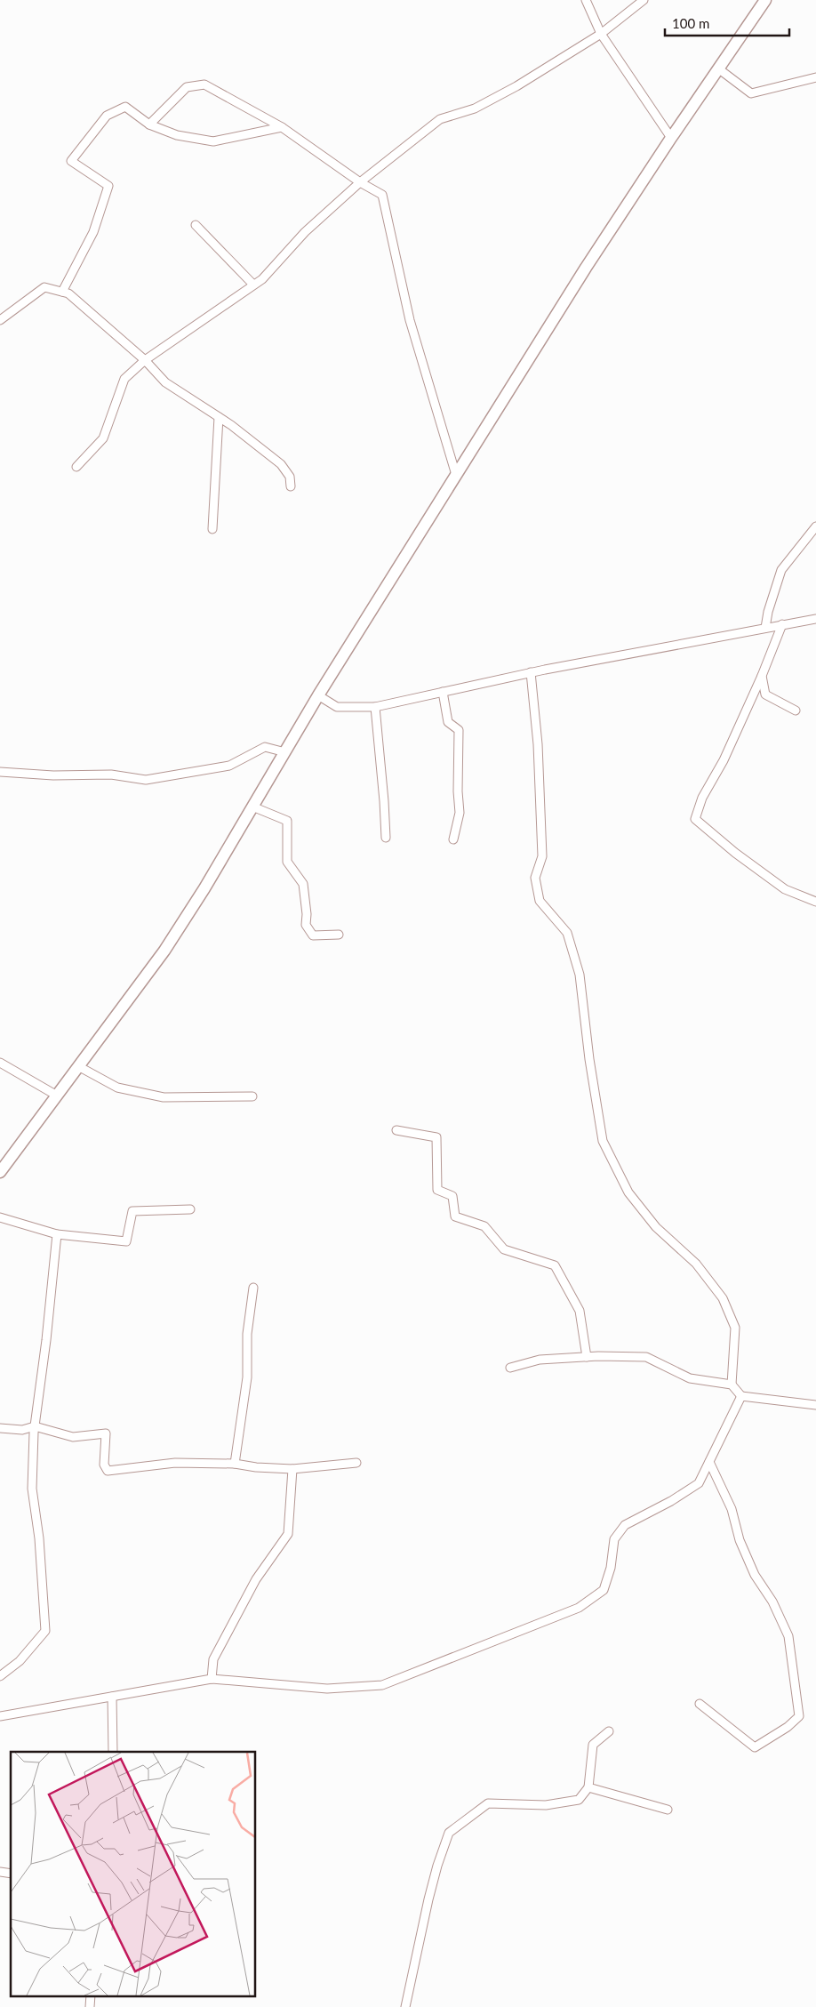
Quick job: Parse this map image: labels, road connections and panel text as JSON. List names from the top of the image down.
{
  "scale_bar": "100 m"
}
